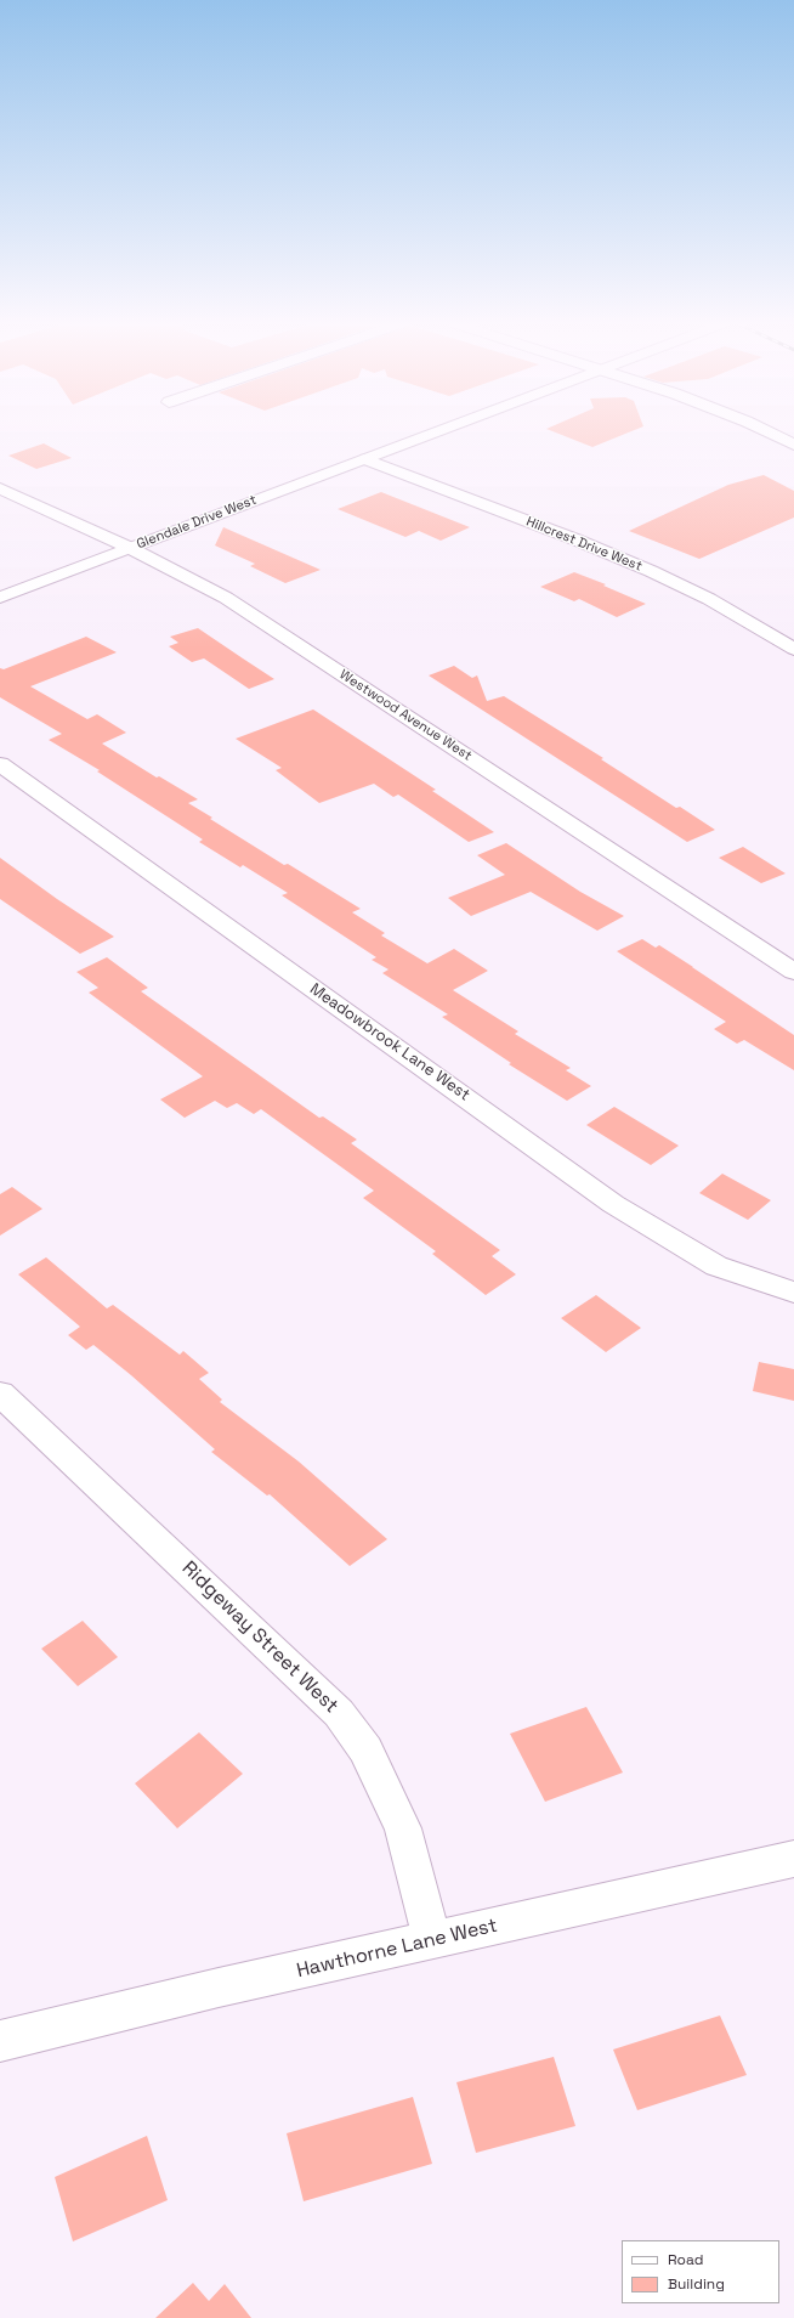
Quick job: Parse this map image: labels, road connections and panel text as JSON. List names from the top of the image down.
{
  "streets": {
    "street": [
      "Glendale Drive West",
      "Hillcrest Drive West",
      "Westwood Avenue West",
      "Meadowbrook Lane West",
      "Ridgeway Street West",
      "Hawthorne Lane West"
    ]
  },
  "crossings": [
    ["Glendale Drive West", "Hillcrest Drive West"],
    ["Glendale Drive West", "Westwood Avenue West"],
    ["Ridgeway Street West", "Hawthorne Lane West"]
  ],
  "legend": ["Road", "Building"]
}
